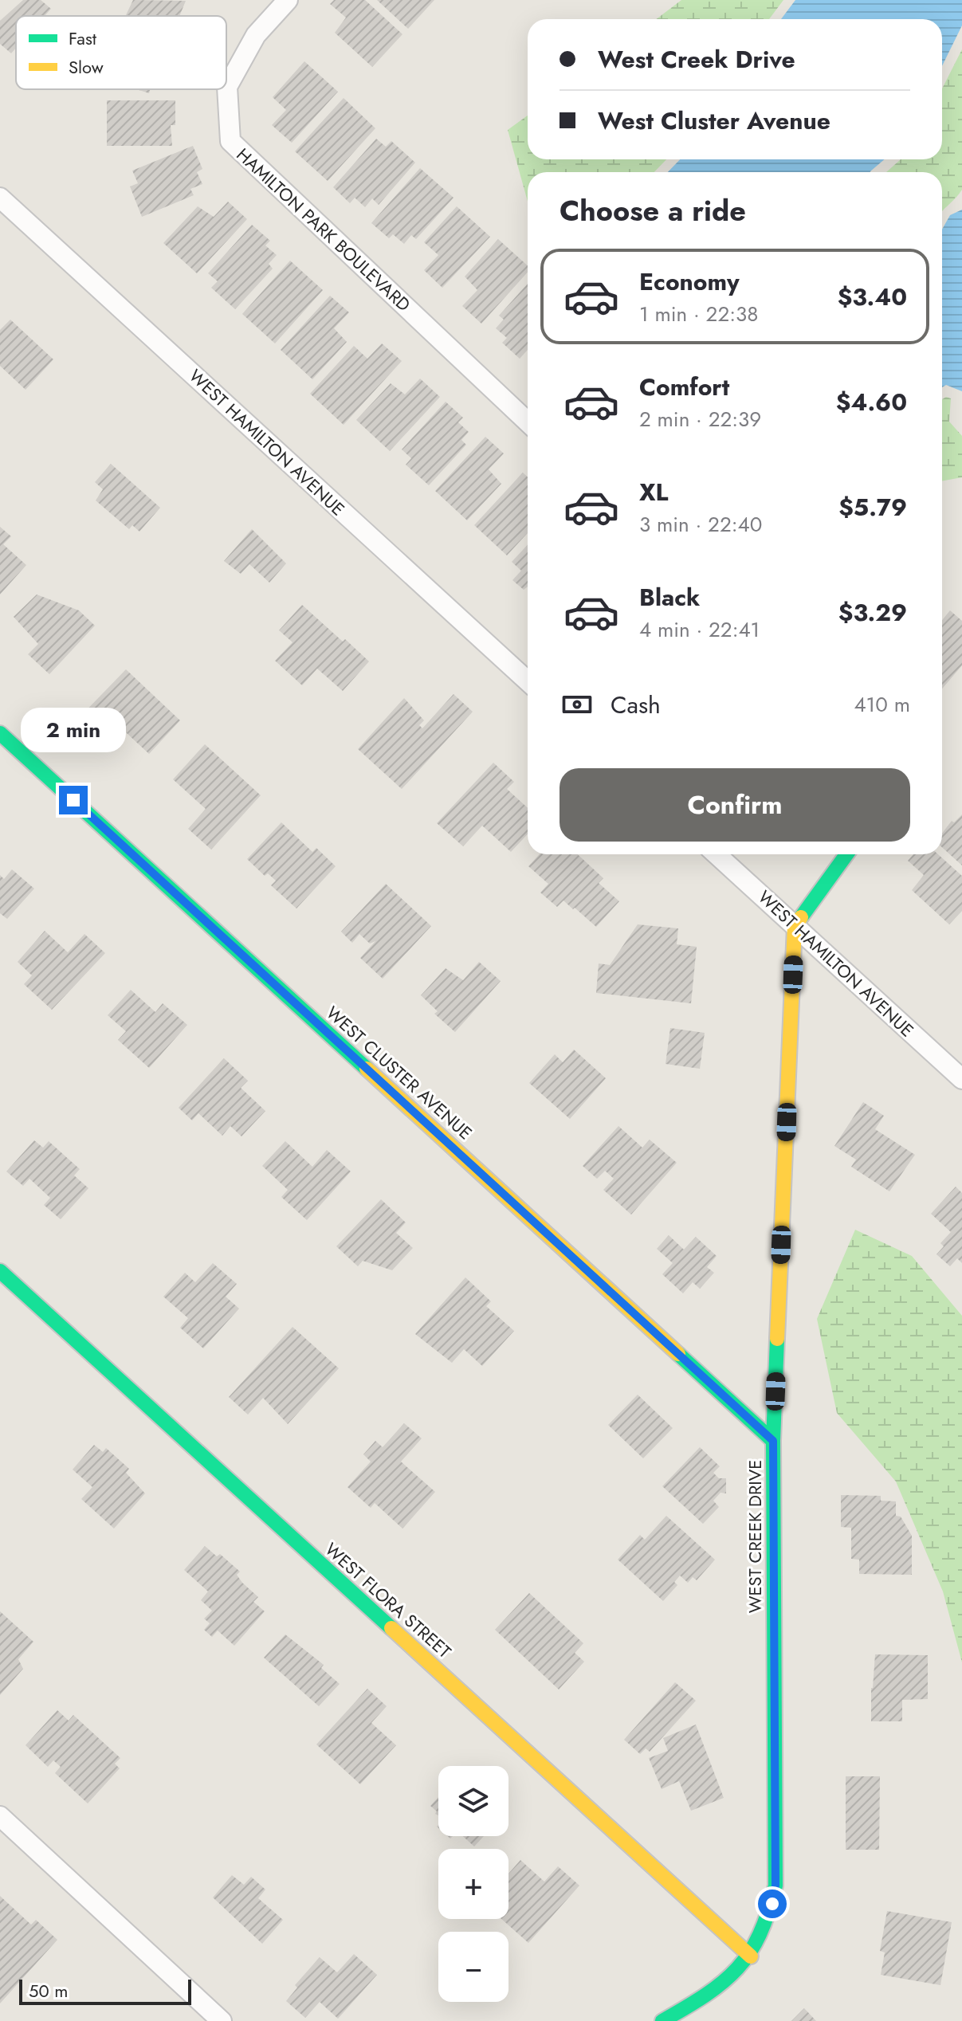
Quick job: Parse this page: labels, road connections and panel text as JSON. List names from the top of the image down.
{
  "streets": {
    "street": [
      "HAMILTON PARK BOULEVARD",
      "WEST HAMILTON AVENUE",
      "WEST CLUSTER AVENUE",
      "WEST CREEK DRIVE",
      "WEST FLORA STREET"
    ]
  },
  "crossings": [
    ["WEST HAMILTON AVENUE", "WEST CREEK DRIVE"],
    ["WEST CLUSTER AVENUE", "WEST CREEK DRIVE"],
    ["WEST CREEK DRIVE", "WEST FLORA STREET"]
  ],
  "legend": ["Fast", "Slow"],
  "scale_bar": "50 m",
  "page": {
    "banner": ["West Creek Drive", "West Cluster Avenue"],
    "heading": "Choose a ride",
    "list": [
      {
        "name": "Economy",
        "note": "1 min · 22:38",
        "value": "$3.40"
      },
      {
        "name": "Comfort",
        "note": "2 min · 22:39",
        "value": "$4.60"
      },
      {
        "name": "XL",
        "note": "3 min · 22:40",
        "value": "$5.79"
      },
      {
        "name": "Black",
        "note": "4 min · 22:41",
        "value": "$3.29"
      }
    ],
    "pay": ["Cash", "410 m"],
    "bubble": "2 min",
    "buttons": "Confirm",
    "map_buttons": ["+", "−"],
    "scale": "50 m"
  }
}
